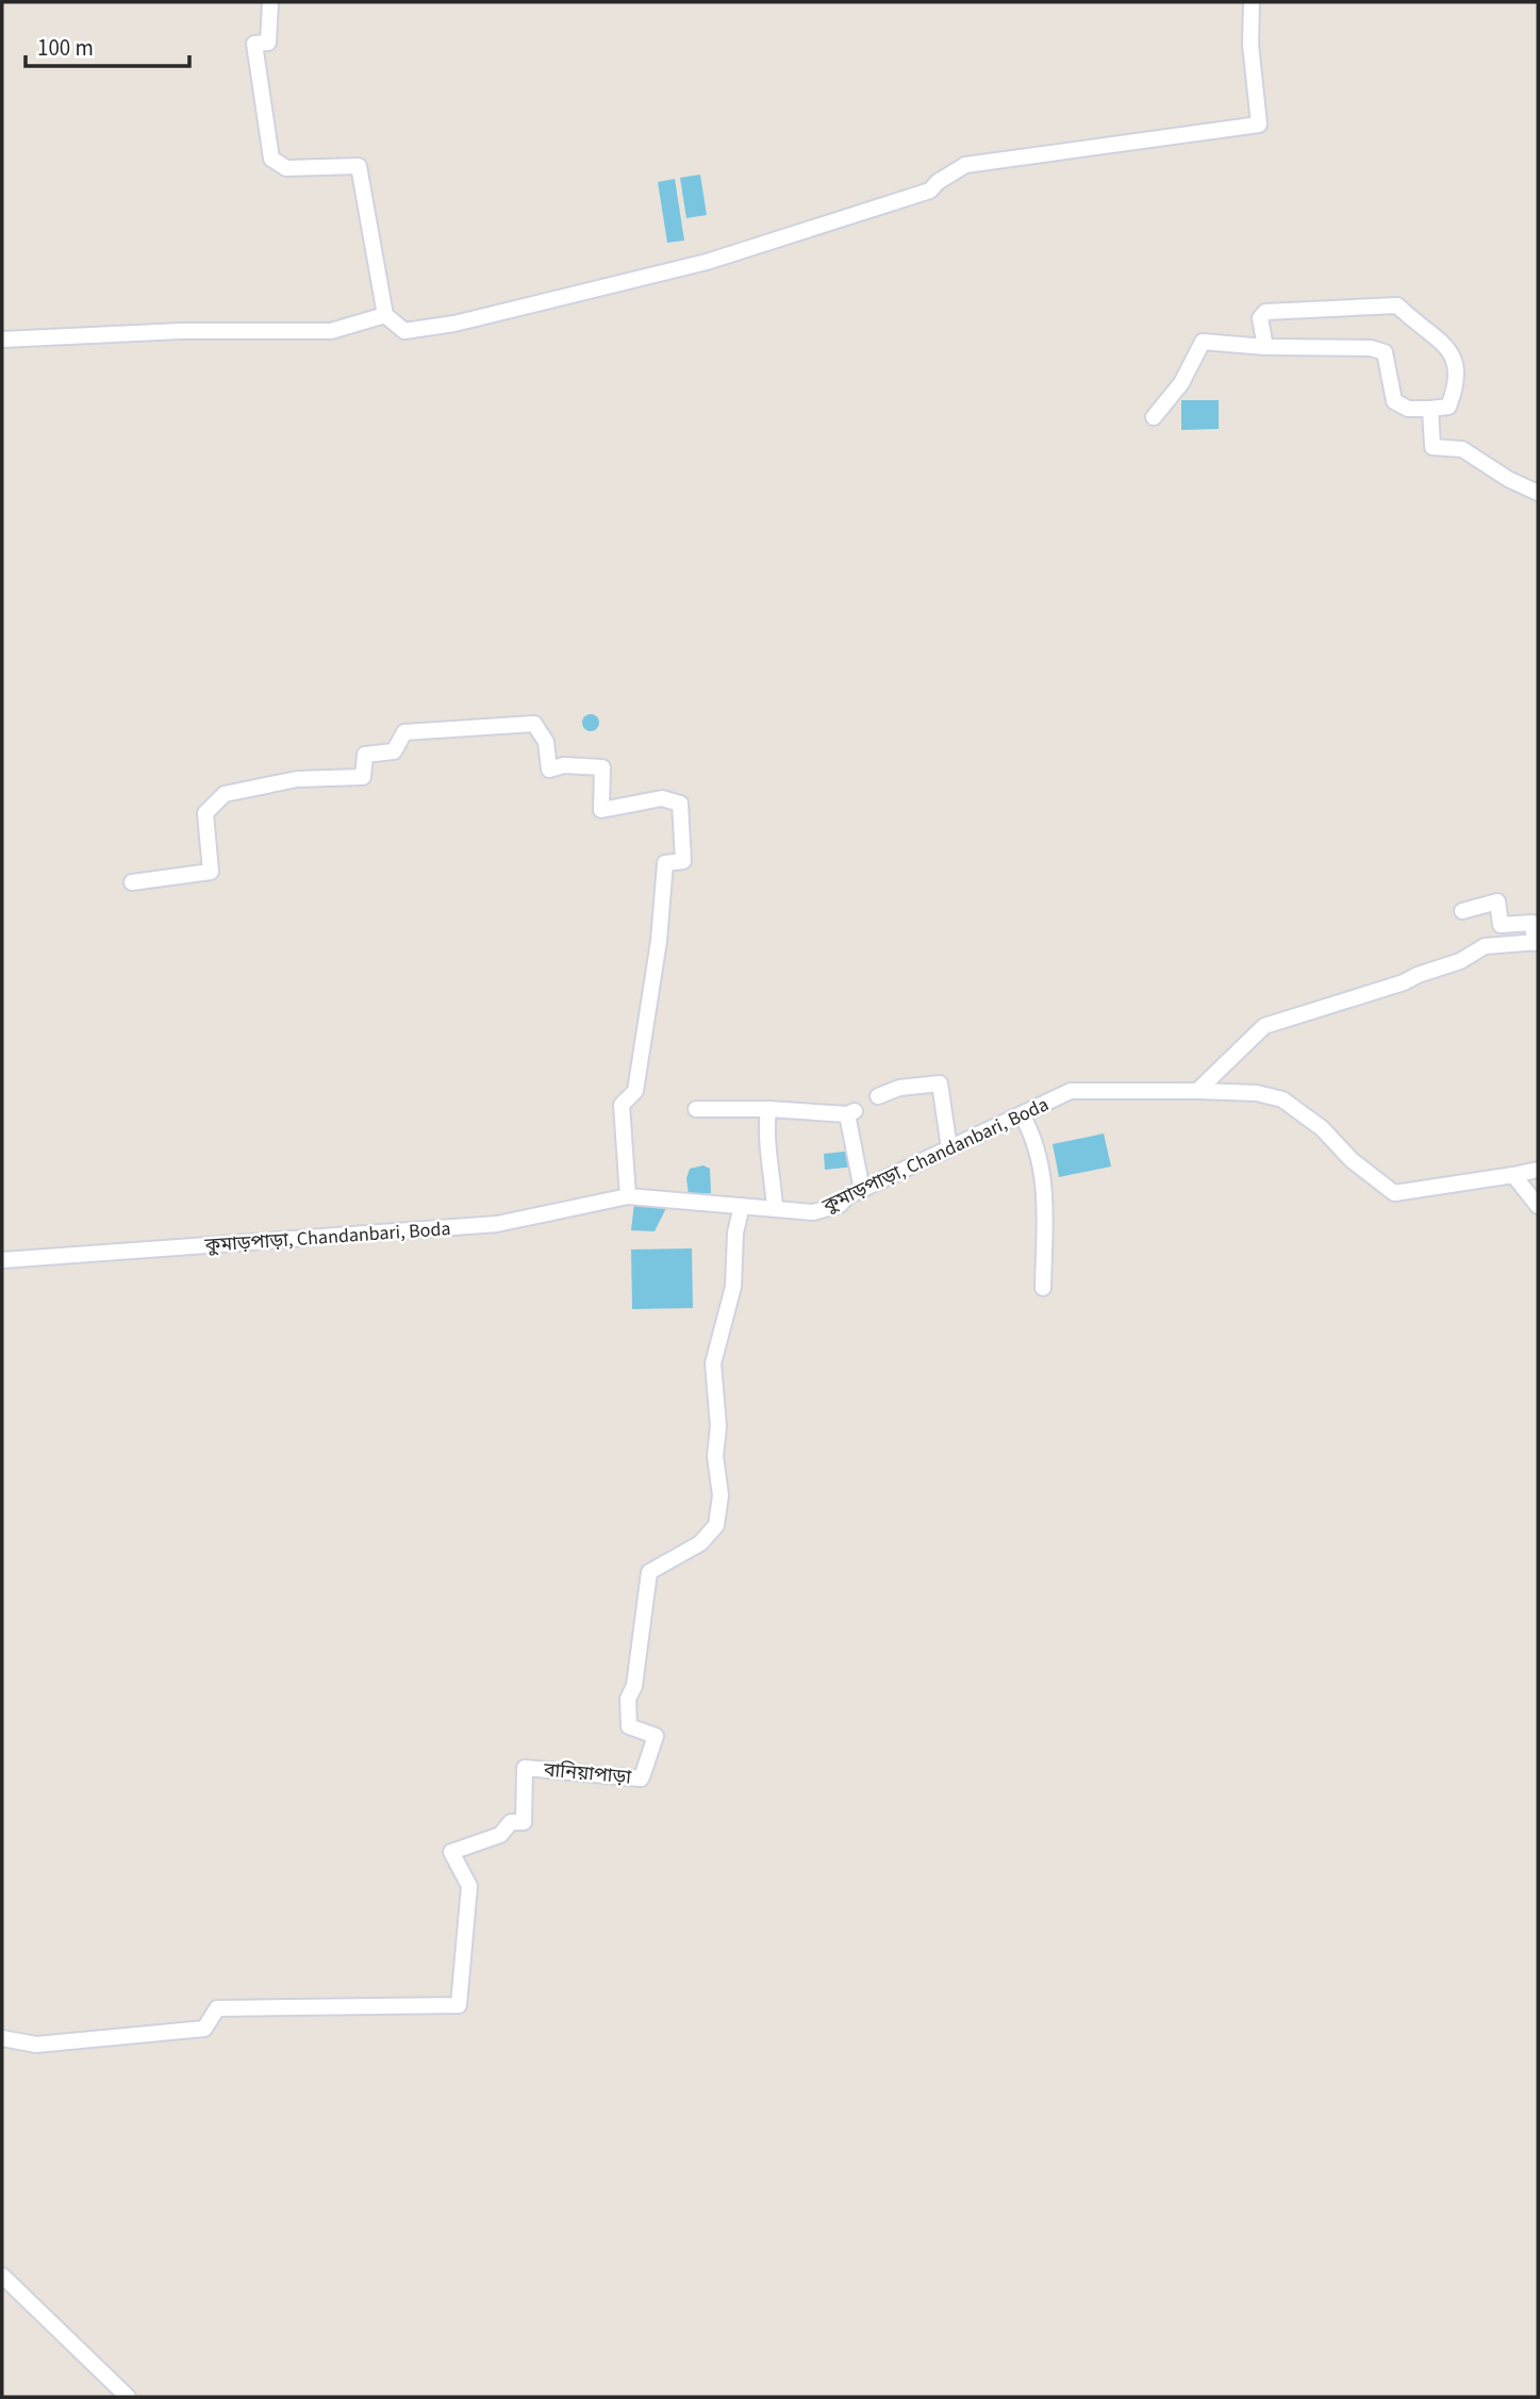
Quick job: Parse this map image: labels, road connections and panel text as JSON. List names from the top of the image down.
{
  "streets": {
    "street": ["কুমাড়পাড়া, Chandanbari, Boda", "বানিয়াপাড়া"]
  },
  "crossings": [
    ["কুমাড়পাড়া, Chandanbari, Boda", "বানিয়াপাড়া"]
  ],
  "scale_bar": "100 m"
}
